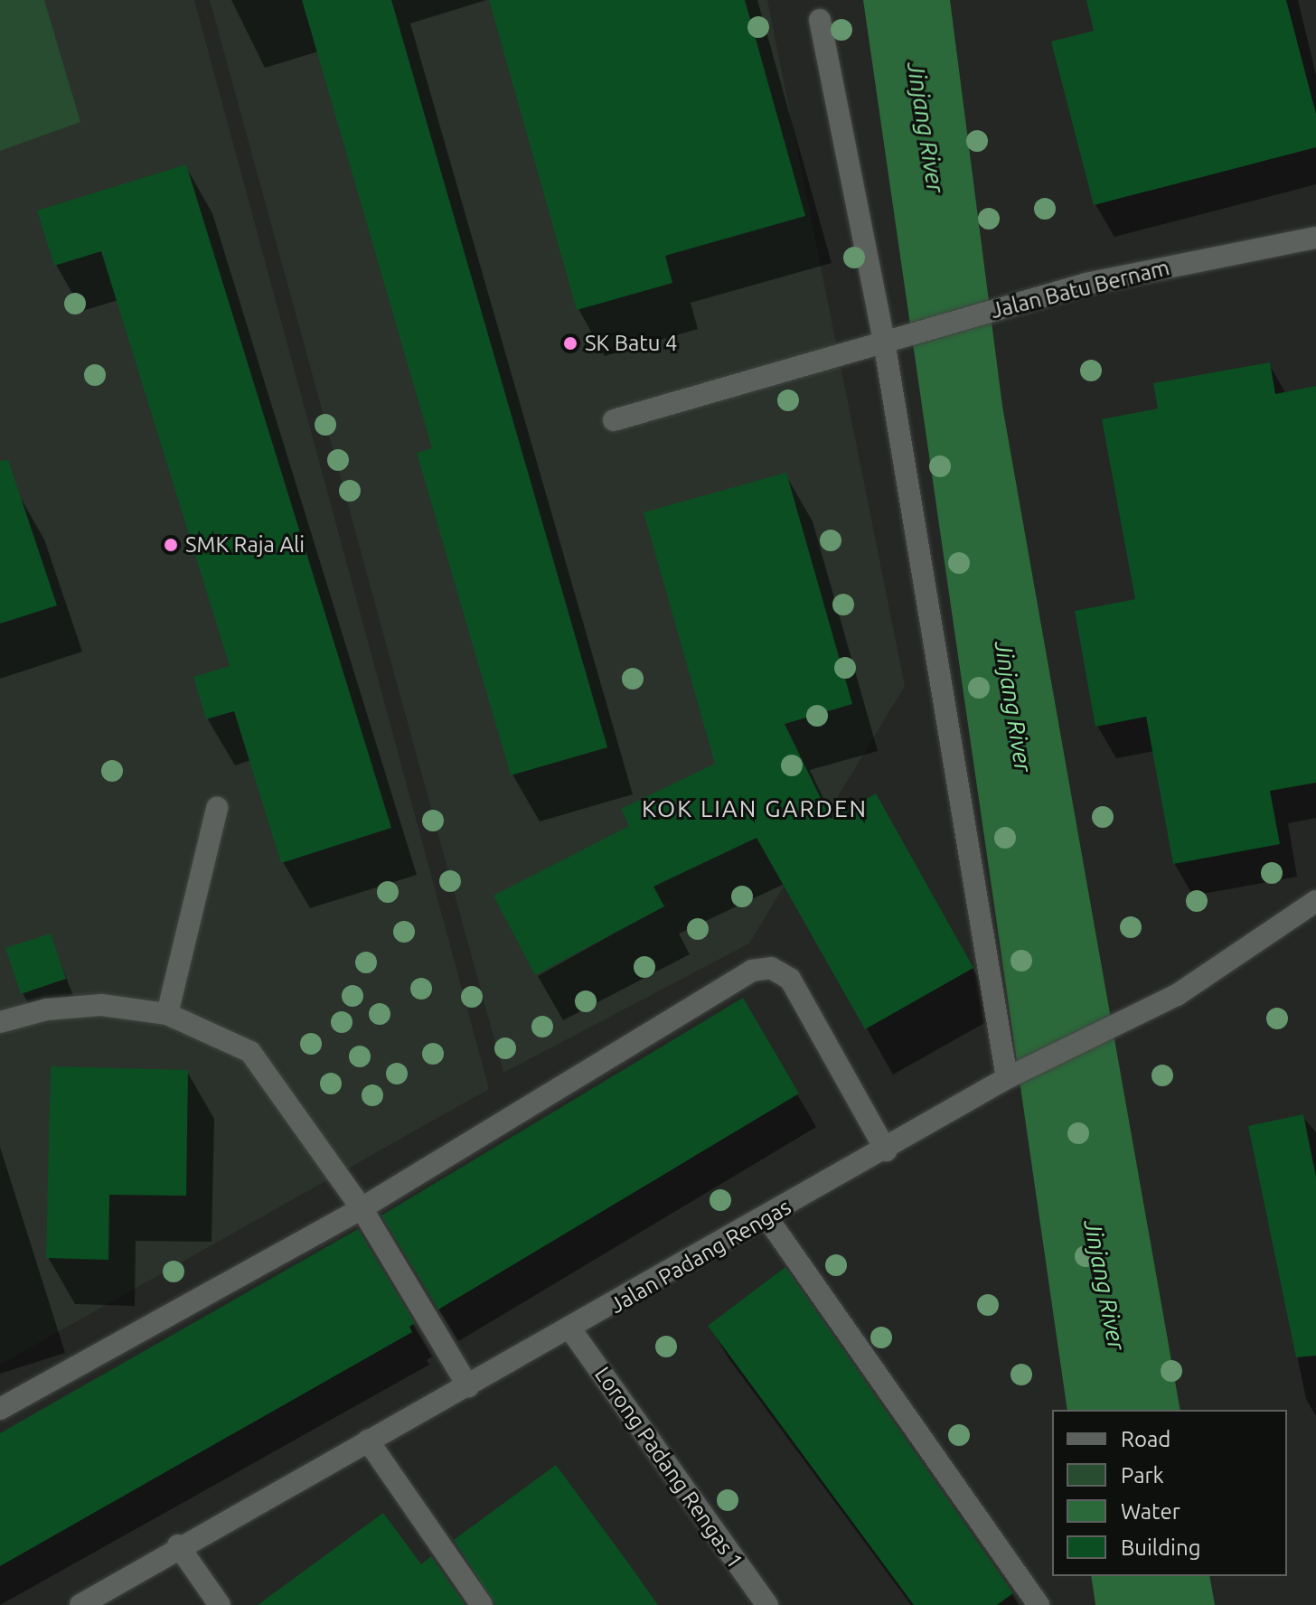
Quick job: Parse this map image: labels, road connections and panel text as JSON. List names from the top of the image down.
{
  "streets": {
    "street": ["Jalan Batu Bernam", "Jalan Padang Rengas", "Lorong Padang Rengas 1"]
  },
  "crossings": [
    ["Jalan Padang Rengas", "Lorong Padang Rengas 1"]
  ],
  "districts": ["KOK LIAN GARDEN"],
  "water": ["Jinjang River"],
  "places": ["SK Batu 4", "SMK Raja Ali"],
  "legend": [
    "Road",
    "Park",
    "Water",
    "Building"
  ]
}
